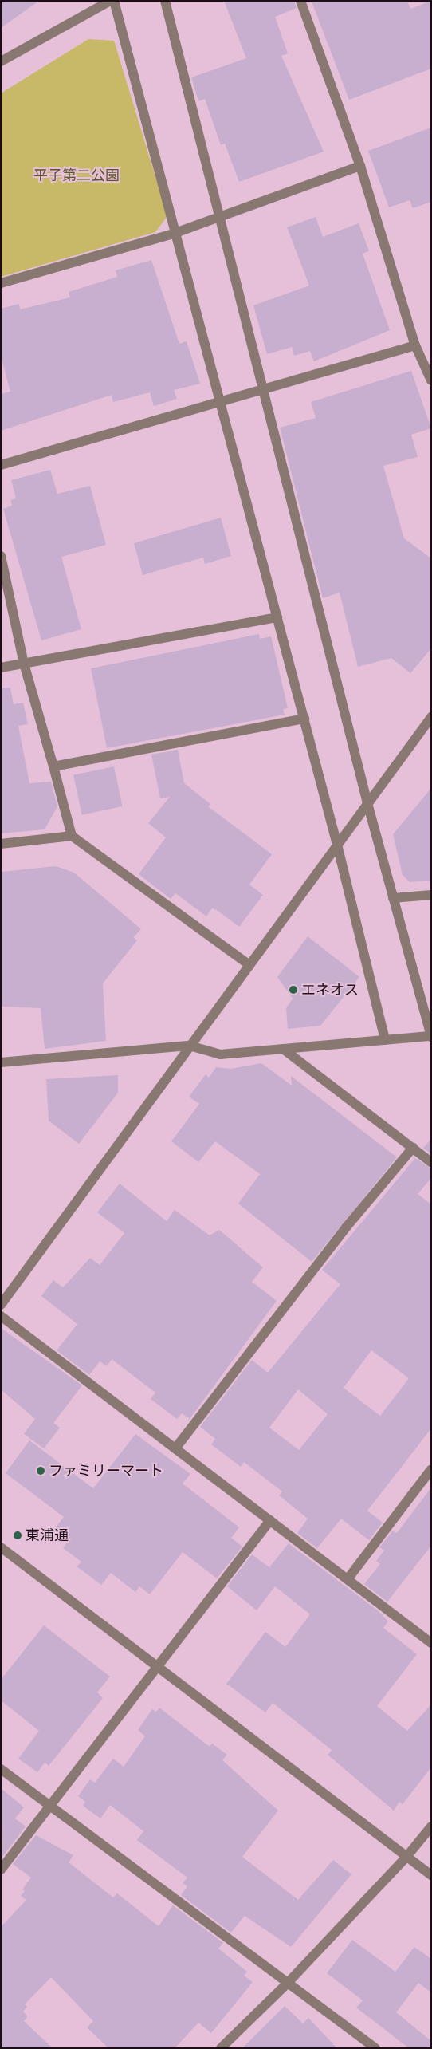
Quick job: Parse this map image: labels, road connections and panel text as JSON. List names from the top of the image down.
{
  "parks": ["平子第二公園"],
  "places": ["エネオス", "ファミリーマート", "東浦通"]
}
